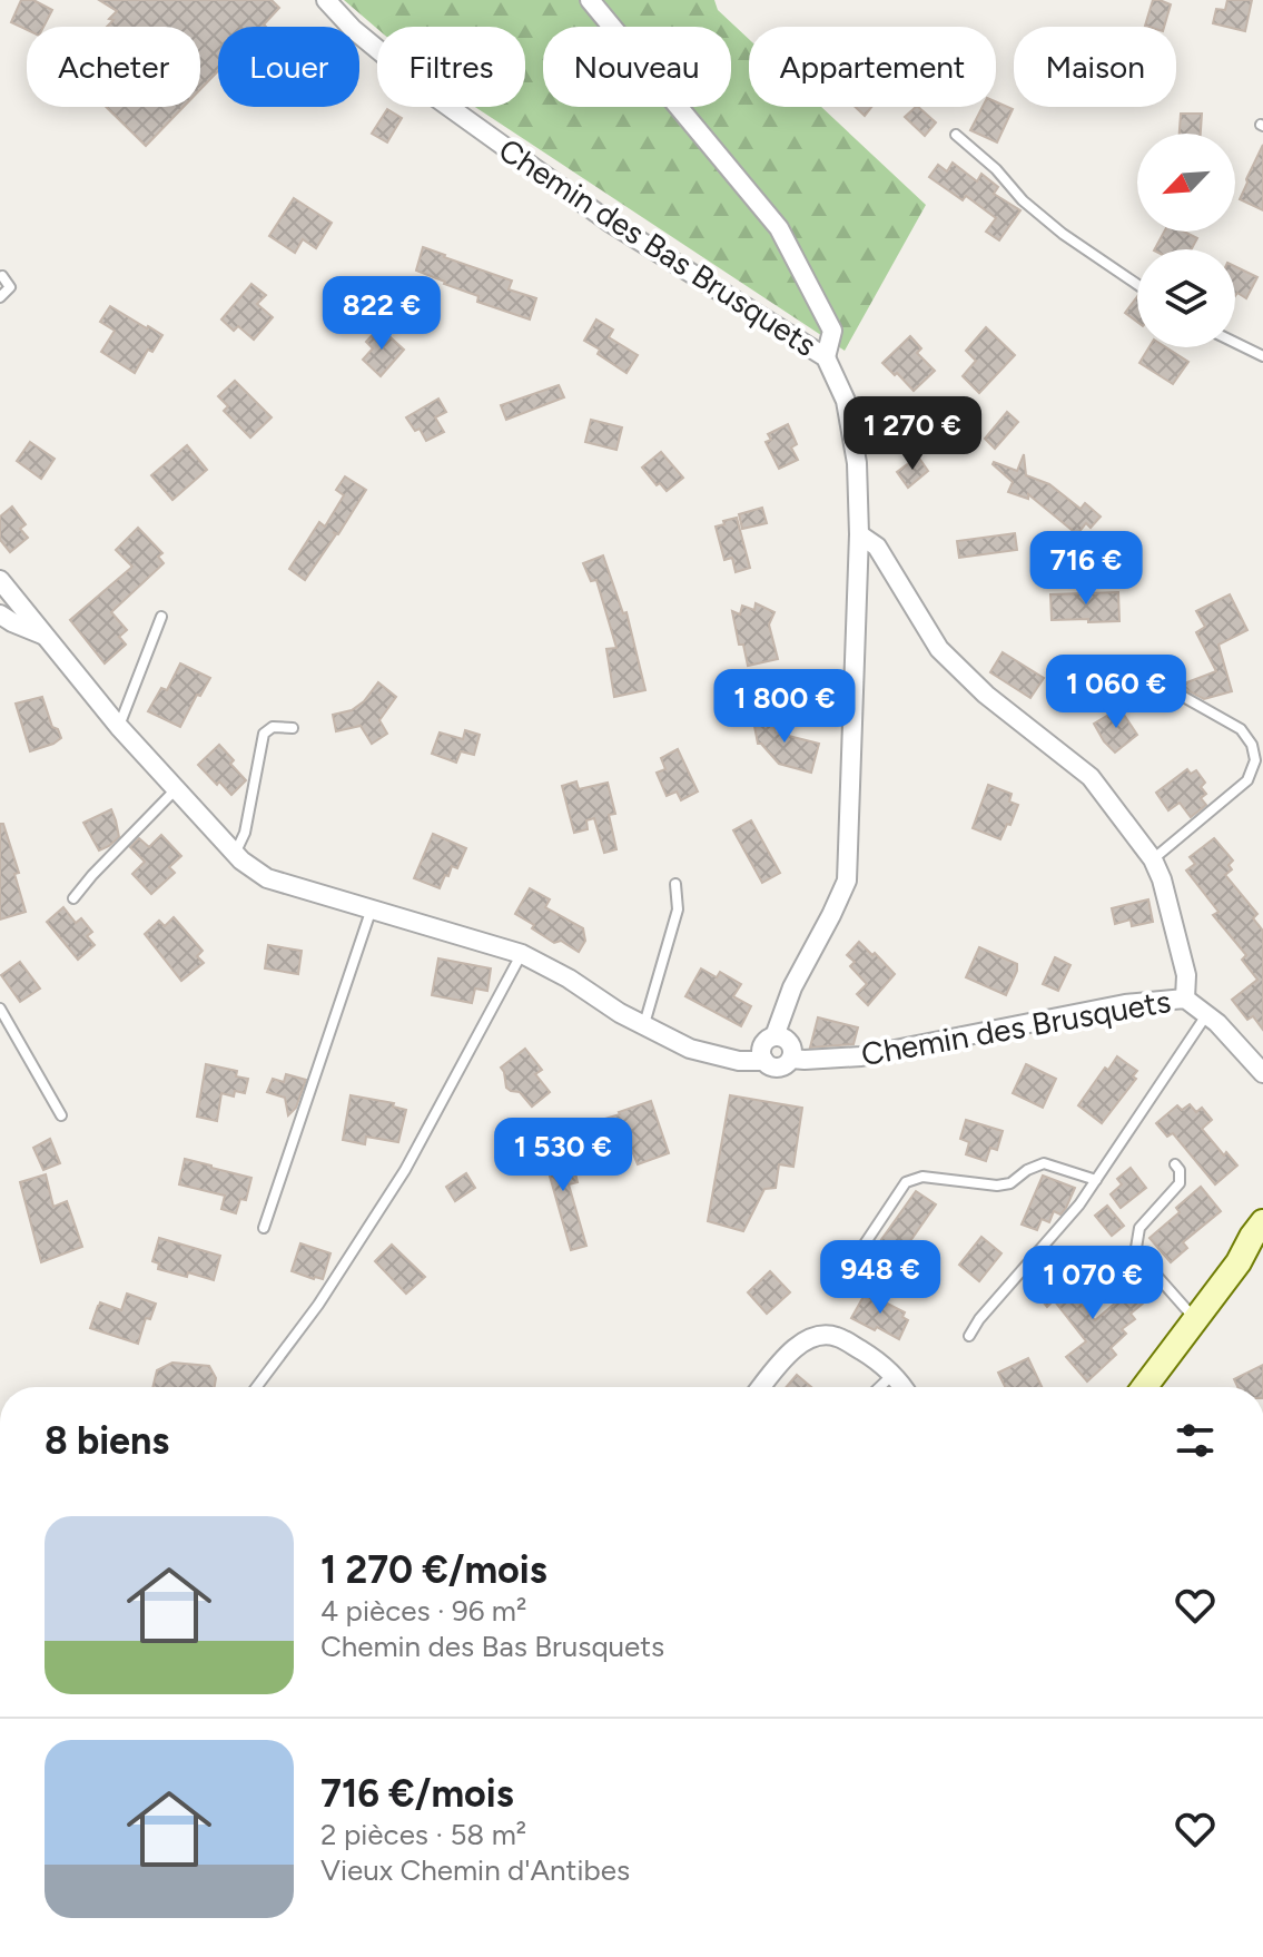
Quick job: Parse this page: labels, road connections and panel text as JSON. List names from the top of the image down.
{
  "streets": {
    "street": ["Chemin des Bas Brusquets", "Chemin des Brusquets"]
  },
  "crossings": [
    ["Chemin des Bas Brusquets", "Chemin des Brusquets"]
  ],
  "north": "bottom left",
  "page": {
    "chip": [
      "Acheter",
      "Louer",
      "Filtres",
      "Nouveau",
      "Appartement",
      "Maison"
    ],
    "price": [
      "822 €",
      "1 270 €",
      "716 €",
      "1 060 €",
      "1 800 €",
      "1 530 €",
      "948 €",
      "1 070 €"
    ],
    "heading": "8 biens",
    "list": [
      {
        "name": "1 270 €/mois",
        "note": "4 pièces · 96 m² · Chemin des Bas Brusquets"
      },
      {
        "name": "716 €/mois",
        "note": "2 pièces · 58 m² · Vieux Chemin d'Antibes"
      }
    ]
  }
}
